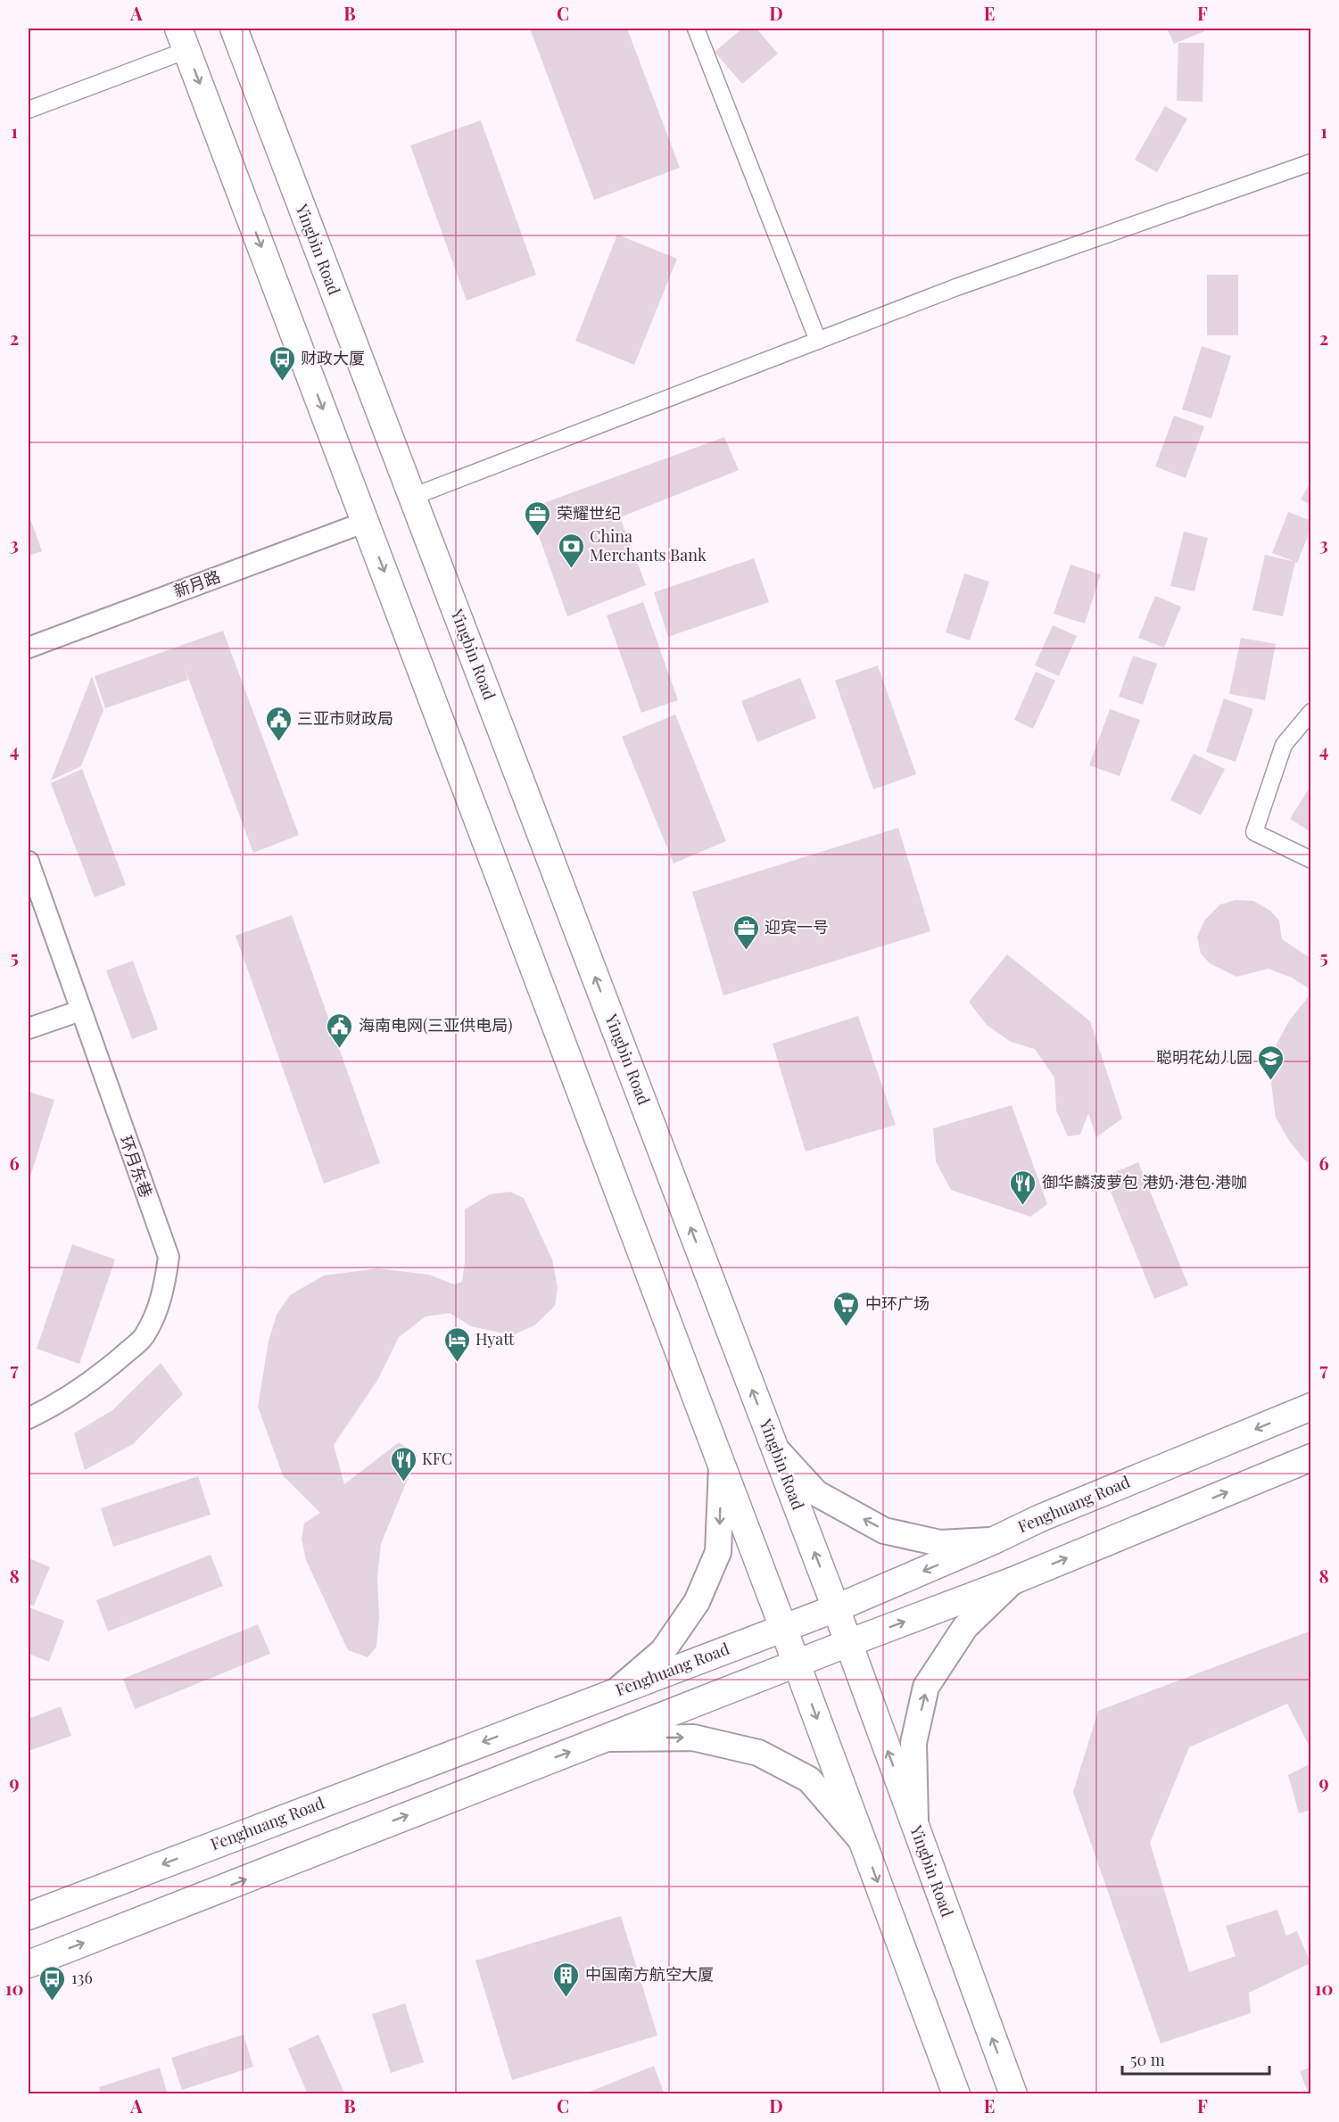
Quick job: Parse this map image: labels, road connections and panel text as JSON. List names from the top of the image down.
{
  "streets": {
    "highway": ["Yingbin Road", "Fenghuang Road"],
    "street": ["新月路", "环月东巷"]
  },
  "crossings": [
    ["Yingbin Road", "Fenghuang Road"]
  ],
  "places": {
    "bus stop": ["财政大厦", "136"],
    "office": ["荣耀世纪", "迎宾一号"],
    "bank": ["China Merchants Bank"],
    "public building": ["三亚市财政局", "海南电网(三亚供电局)"],
    "school or university": ["聪明花幼儿园"],
    "restaurant": ["御华麟菠萝包 港奶·港包·港咖", "KFC"],
    "supermarket": ["中环广场"],
    "hotel": ["Hyatt"],
    "building": ["中国南方航空大厦"]
  },
  "scale_bar": "50 m",
  "grid": {
    "columns": [
      "A",
      "B",
      "C",
      "D",
      "E",
      "F"
    ],
    "rows": [
      "1",
      "2",
      "3",
      "4",
      "5",
      "6",
      "7",
      "8",
      "9",
      "10"
    ]
  }
}
